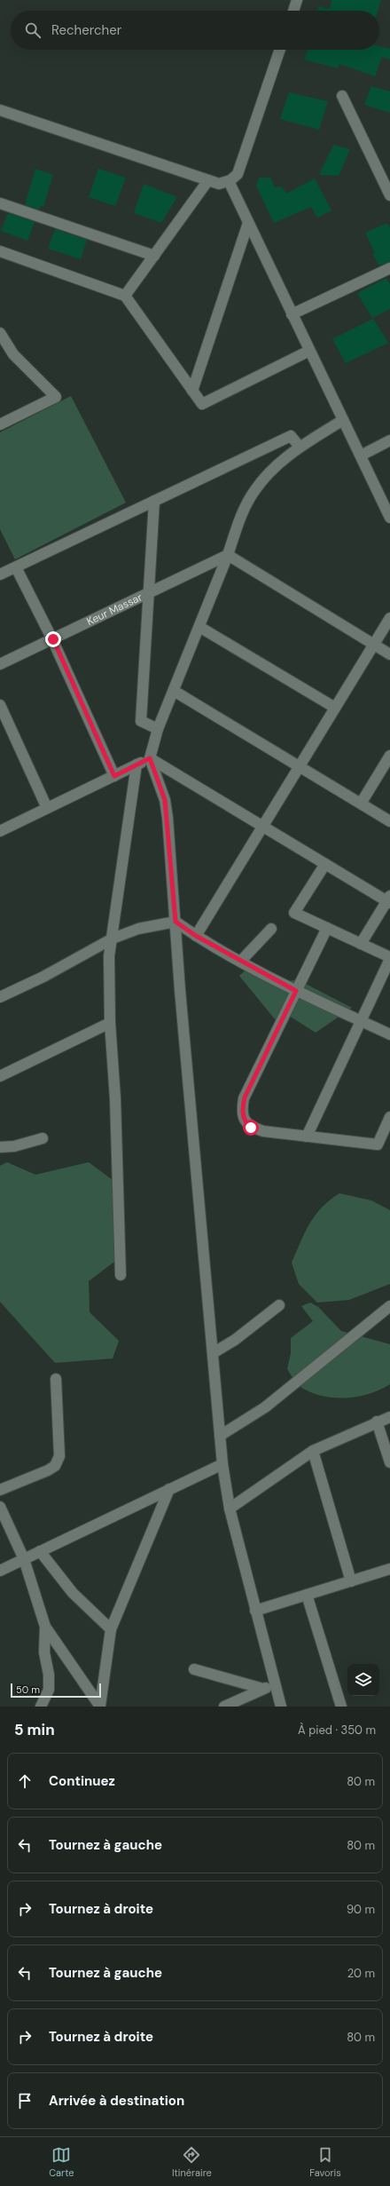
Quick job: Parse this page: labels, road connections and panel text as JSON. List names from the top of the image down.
{
  "streets": {
    "street": ["Keur Massar"]
  },
  "scale_bar": "50 m",
  "page": {
    "search": "Rechercher",
    "scale": "50 m",
    "heading": ["5 min", "À pied · 350 m"],
    "list": [
      ["Continuez", "80 m"],
      ["Tournez à gauche", "80 m"],
      ["Tournez à droite", "90 m"],
      ["Tournez à gauche", "20 m"],
      ["Tournez à droite", "80 m"],
      "Arrivée à destination"
    ],
    "nav": ["Carte", "Itinéraire", "Favoris"]
  }
}
